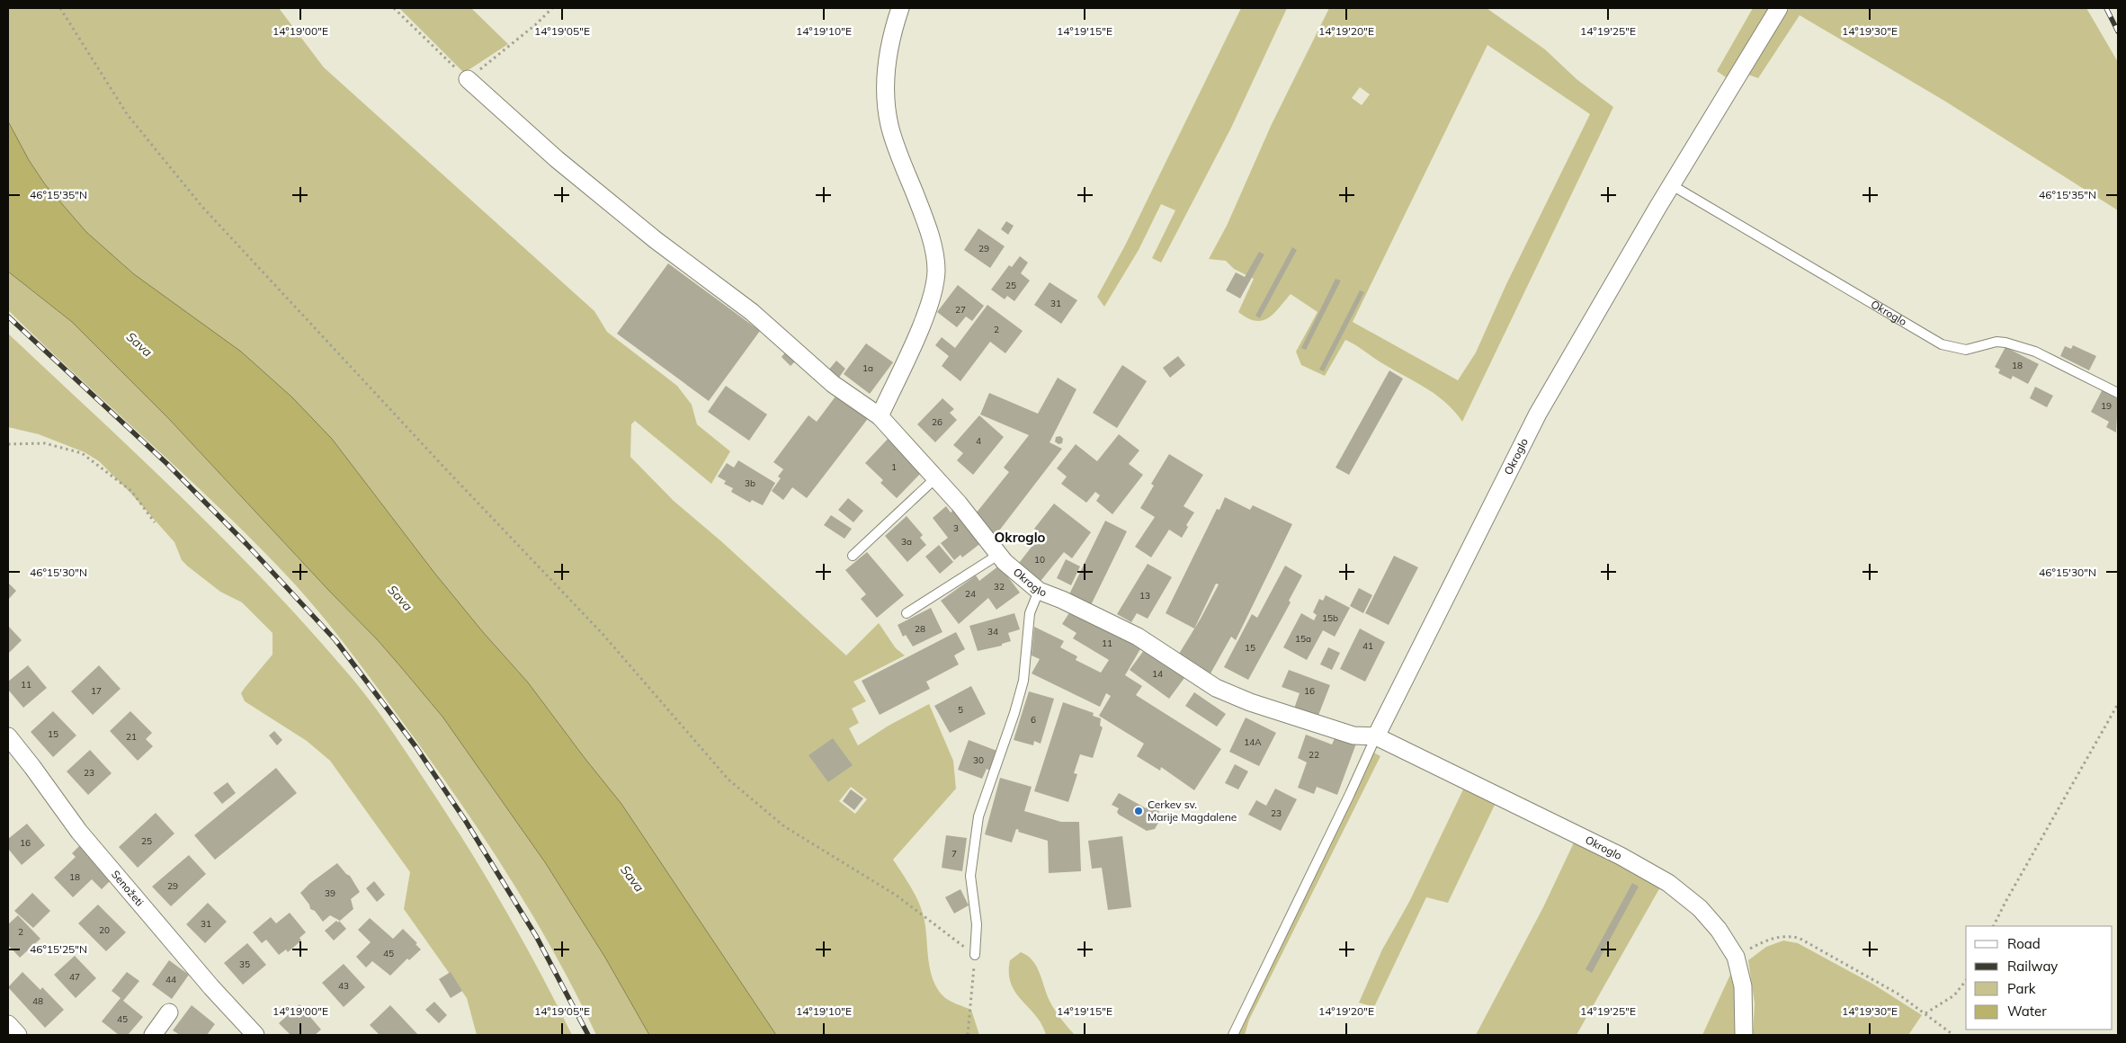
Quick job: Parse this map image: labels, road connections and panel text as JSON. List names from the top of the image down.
{
  "streets": {
    "street": ["Okroglo", "Senožeti"]
  },
  "districts": ["Okroglo"],
  "water": ["Sava"],
  "places": ["Cerkev sv. Marije Magdalene"],
  "house_numbers": [
    "29",
    "25",
    "31",
    "27",
    "2",
    "18",
    "1a",
    "19",
    "26",
    "4",
    "1",
    "3b",
    "3",
    "3a",
    "10",
    "32",
    "24",
    "13",
    "15b",
    "28",
    "34",
    "15a",
    "11",
    "41",
    "15",
    "14",
    "11",
    "17",
    "16",
    "5",
    "6",
    "15",
    "21",
    "14A",
    "22",
    "30",
    "23",
    "23",
    "25",
    "16",
    "7",
    "18",
    "29",
    "39",
    "31",
    "20",
    "2",
    "45",
    "35",
    "47",
    "44",
    "43",
    "48",
    "45"
  ],
  "legend": [
    "Road",
    "Railway",
    "Park",
    "Water"
  ],
  "coordinates": [
    "14°19'00\"E",
    "14°19'05\"E",
    "14°19'10\"E",
    "14°19'15\"E",
    "14°19'20\"E",
    "14°19'25\"E",
    "14°19'30\"E",
    "46°15'35\"N",
    "46°15'30\"N",
    "46°15'25\"N"
  ]
}
